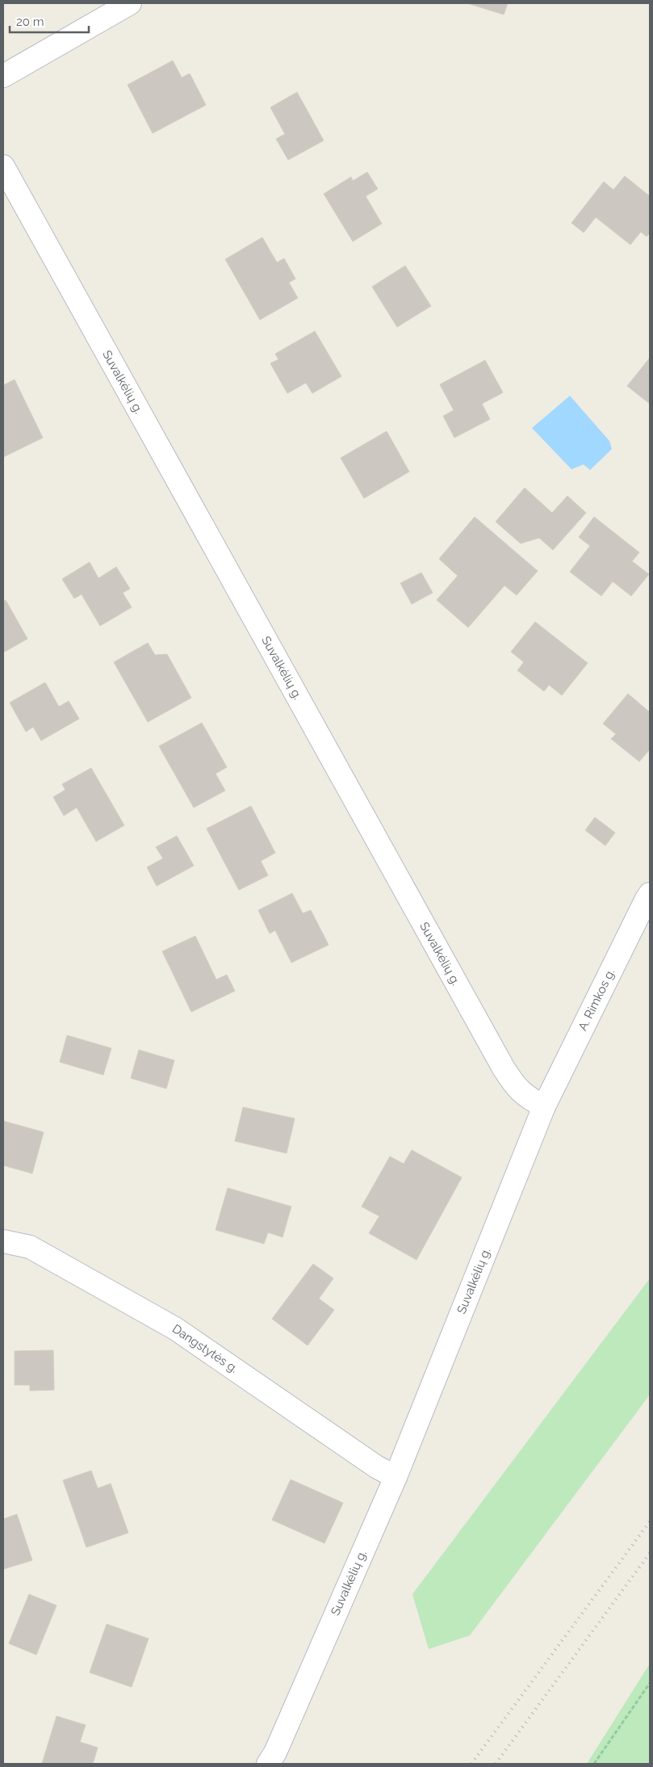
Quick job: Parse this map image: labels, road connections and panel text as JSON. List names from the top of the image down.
{
  "streets": {
    "street": ["Suvalkėlių g.", "A. Rimkos g.", "Dangstytės g."]
  },
  "crossings": [
    ["Suvalkėlių g.", "A. Rimkos g."],
    ["Suvalkėlių g.", "Dangstytės g."]
  ],
  "scale_bar": "20 m"
}
